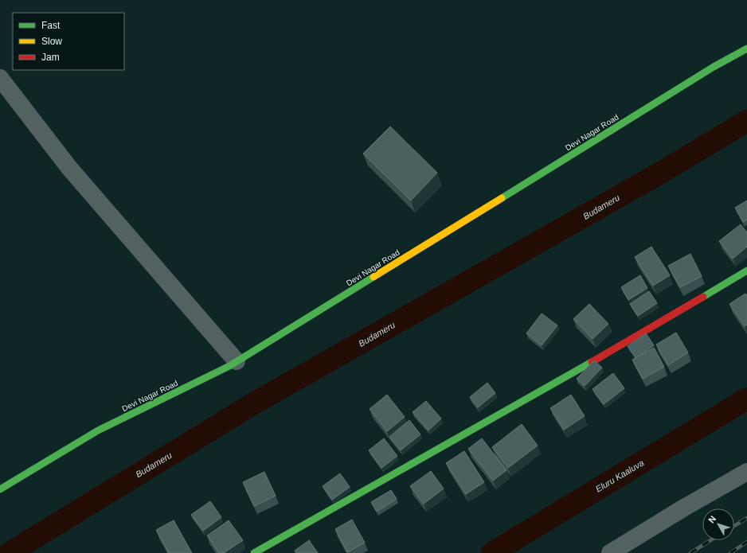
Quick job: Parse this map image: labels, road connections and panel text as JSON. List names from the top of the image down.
{
  "streets": {
    "street": ["Devi Nagar Road"]
  },
  "water": ["Budameru", "Eluru Kaaluva"],
  "legend": ["Fast", "Slow", "Jam"],
  "north": "top left"
}
